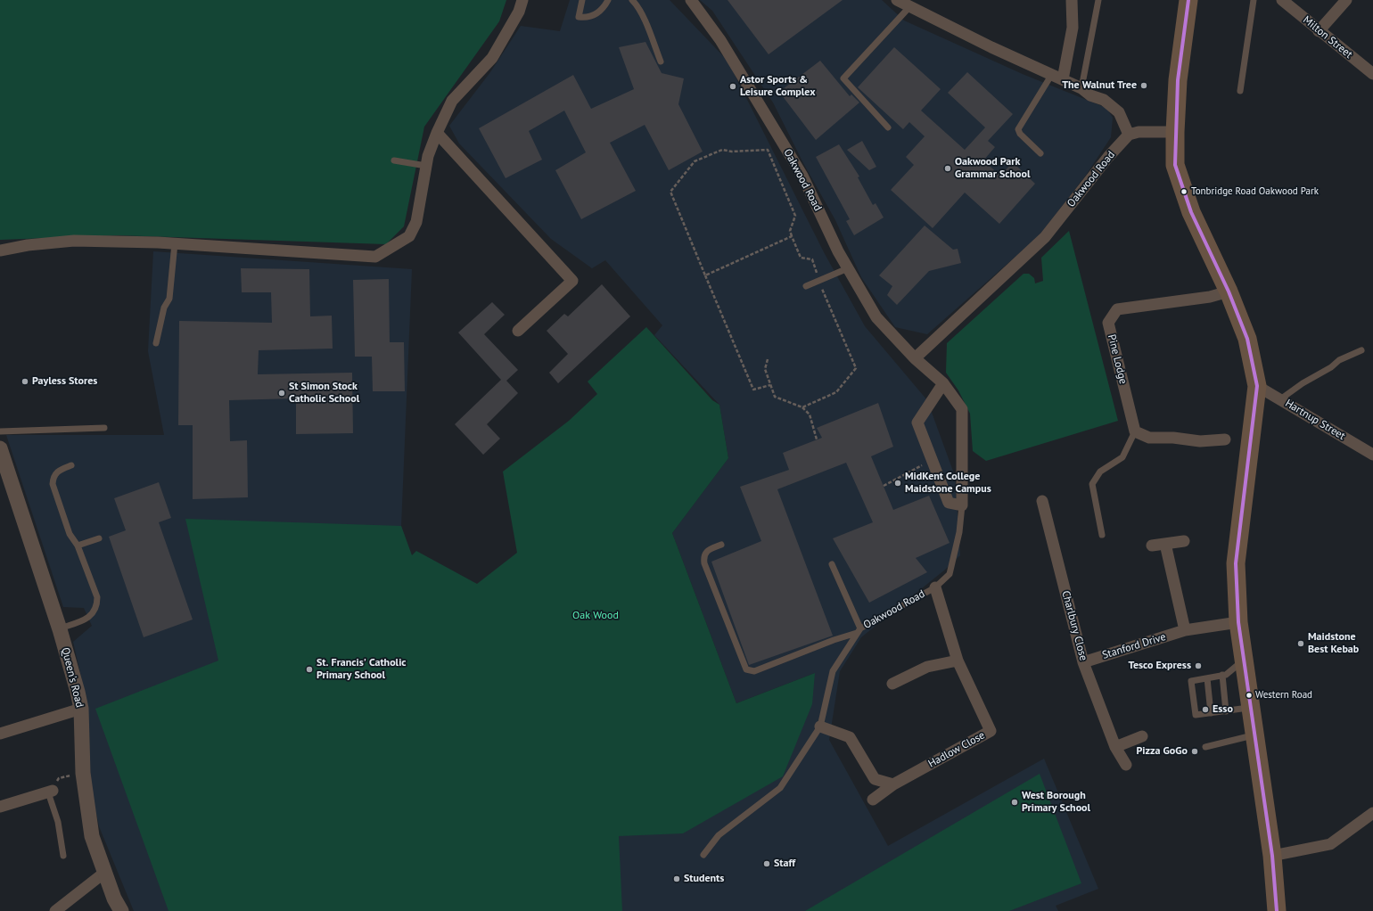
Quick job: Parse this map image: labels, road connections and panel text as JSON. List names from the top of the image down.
{
  "streets": {
    "street": [
      "Milton Street",
      "Oakwood Road",
      "Pine Lodge",
      "Hartnup Street",
      "Charlbury Close",
      "Stanford Drive",
      "Queen's Road",
      "Hadlow Close"
    ]
  },
  "crossings": [
    ["Oakwood Road", "Hadlow Close"],
    ["Charlbury Close", "Stanford Drive"]
  ],
  "parks": ["Oak Wood"],
  "places": [
    "The Walnut Tree",
    "Astor Sports & Leisure Complex",
    "Oakwood Park Grammar School",
    "Tonbridge Road Oakwood Park",
    "Payless Stores",
    "St Simon Stock Catholic School",
    "MidKent College Maidstone Campus",
    "Maidstone Best Kebab",
    "Tesco Express",
    "St. Francis' Catholic Primary School",
    "Western Road",
    "Esso",
    "Pizza GoGo",
    "West Borough Primary School",
    "Staff",
    "Students"
  ]
}
